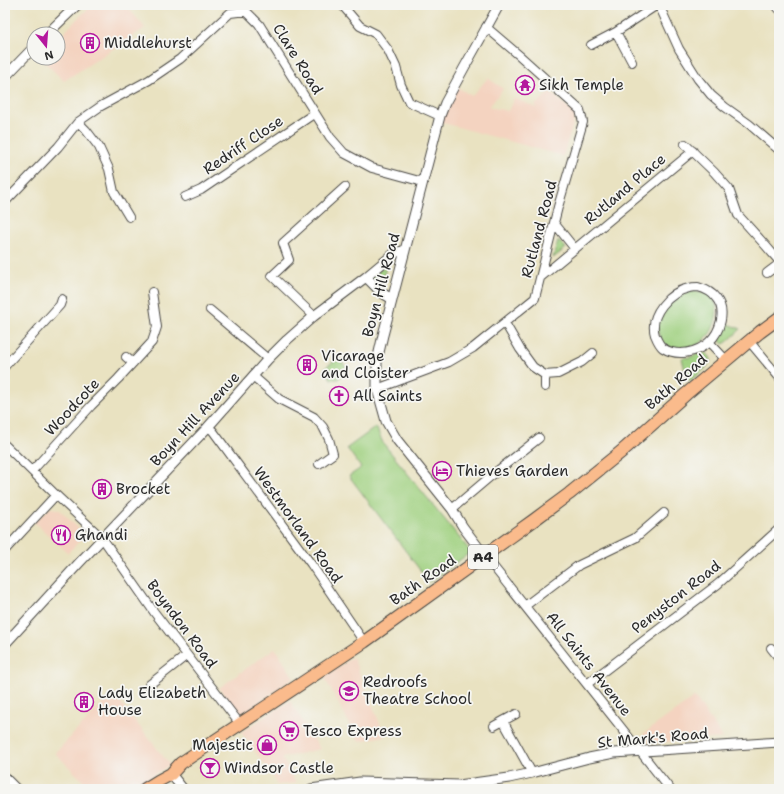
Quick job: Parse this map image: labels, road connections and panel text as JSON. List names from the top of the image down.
{
  "streets": {
    "main road": ["Bath Road", "A4"],
    "street": [
      "Clare Road",
      "Redriff Close",
      "Rutland Place",
      "Rutland Road",
      "Boyn Hill Road",
      "Woodcote",
      "Boyn Hill Avenue",
      "Westmorland Road",
      "Penyston Road",
      "Boyndon Road",
      "All Saints Avenue",
      "St Mark's Road"
    ]
  },
  "crossings": [
    ["Clare Road", "Redriff Close"],
    ["Clare Road", "Boyn Hill Road"],
    ["Rutland Place", "Rutland Road"],
    ["Rutland Road", "Boyn Hill Road"],
    ["Boyn Hill Road", "Bath Road"],
    ["Boyn Hill Road", "Boyn Hill Avenue"],
    ["Boyn Hill Road", "All Saints Avenue"],
    ["Bath Road", "Westmorland Road"],
    ["Bath Road", "Boyndon Road"],
    ["Bath Road", "All Saints Avenue"],
    ["Woodcote", "Boyndon Road"],
    ["Boyn Hill Avenue", "Westmorland Road"],
    ["Boyn Hill Avenue", "Boyndon Road"],
    ["Penyston Road", "All Saints Avenue"],
    ["All Saints Avenue", "St Mark's Road"]
  ],
  "places": {
    "building": [
      "Middlehurst",
      "Vicarage and Cloister",
      "Brocket",
      "Lady Elizabeth House"
    ],
    "temple": ["Sikh Temple"],
    "church": ["All Saints"],
    "hotel": ["Thieves Garden"],
    "restaurant": ["Ghandi"],
    "school or university": ["Redroofs Theatre School"],
    "supermarket": ["Tesco Express"],
    "shop": ["Majestic"],
    "bar": ["Windsor Castle"]
  },
  "north": "bottom"
}
